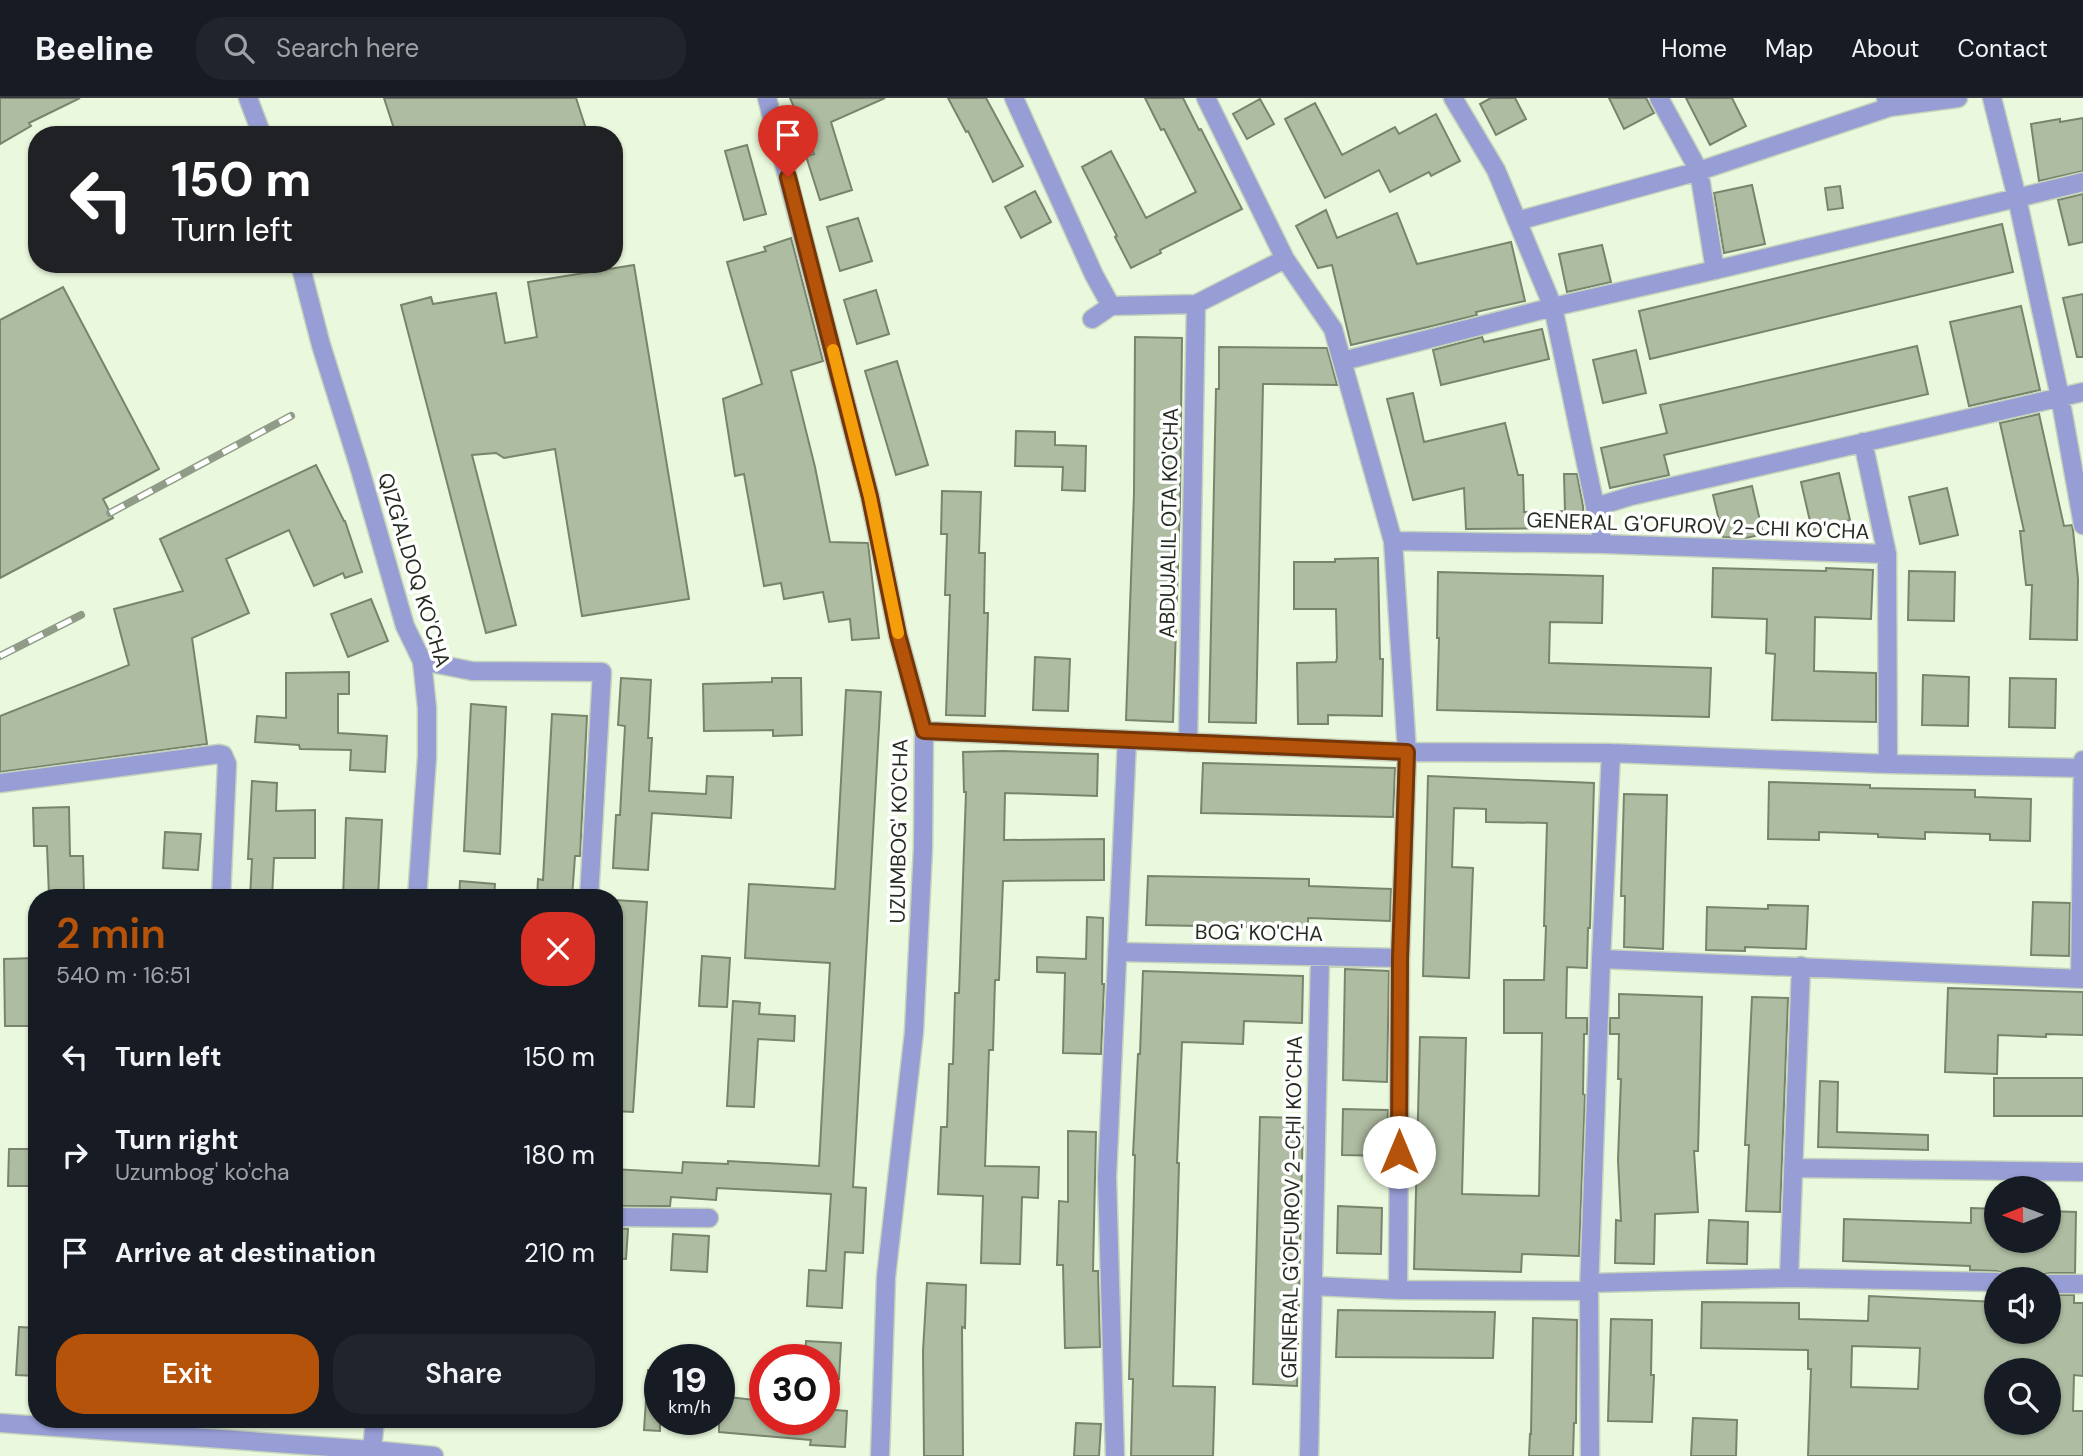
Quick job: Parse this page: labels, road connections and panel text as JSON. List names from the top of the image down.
{
  "streets": {
    "street": [
      "ABDUJALIL OTA KO'CHA",
      "GENERAL G'OFUROV 2-CHI KO'CHA",
      "QIZG'ALDOQ KO'CHA",
      "UZUMBOG' KO'CHA",
      "BOG' KO'CHA"
    ]
  },
  "crossings": [
    ["GENERAL G'OFUROV 2-CHI KO'CHA", "BOG' KO'CHA"]
  ],
  "north": "left",
  "page": {
    "header": "Beeline",
    "search": "Search here",
    "nav": [
      "Home",
      "Map",
      "About",
      "Contact"
    ],
    "turn": ["150 m", "Turn left"],
    "heading": ["2 min", "540 m · 16:51"],
    "list": [
      {
        "name": "Turn left",
        "value": "150 m"
      },
      {
        "name": "Turn right",
        "note": "Uzumbog' ko'cha",
        "value": "180 m"
      },
      {
        "name": "Arrive at destination",
        "value": "210 m"
      }
    ],
    "buttons": ["Exit", "Share"],
    "speed": "19 km/h",
    "limit": "30"
  }
}
